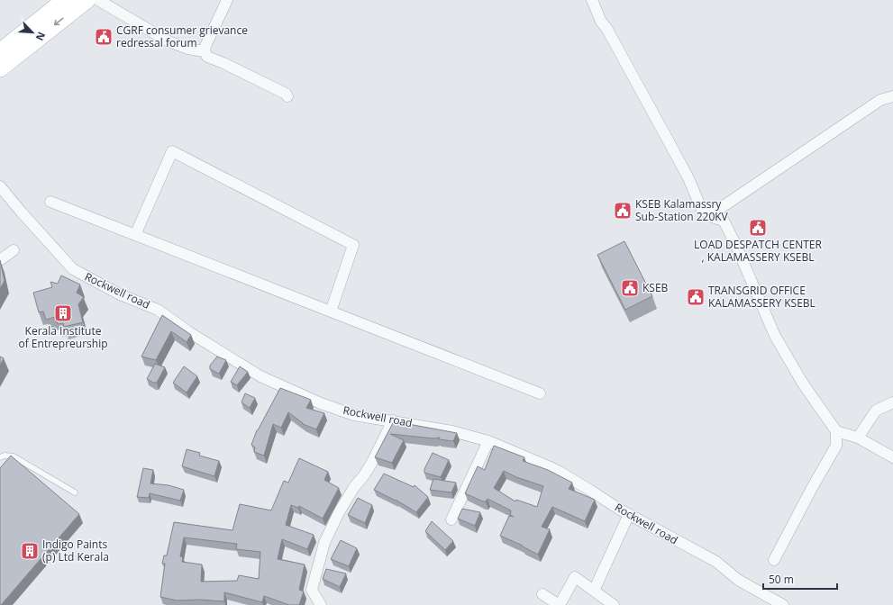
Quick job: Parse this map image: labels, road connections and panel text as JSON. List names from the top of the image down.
{
  "streets": {
    "street": ["Rockwell road"]
  },
  "places": {
    "public building": [
      "CGRF consumer grievance redressal forum",
      "KSEB Kalamassry Sub-Station 220KV",
      "LOAD DESPATCH CENTER , KALAMASSERY KSEBL",
      "KSEB",
      "TRANSGRID OFFICE KALAMASSERY KSEBL"
    ],
    "building": ["Kerala Institute of Entrepreurship", "Indigo Paints (p) Ltd Kerala"]
  },
  "scale_bar": "50 m",
  "north": "bottom right"
}
